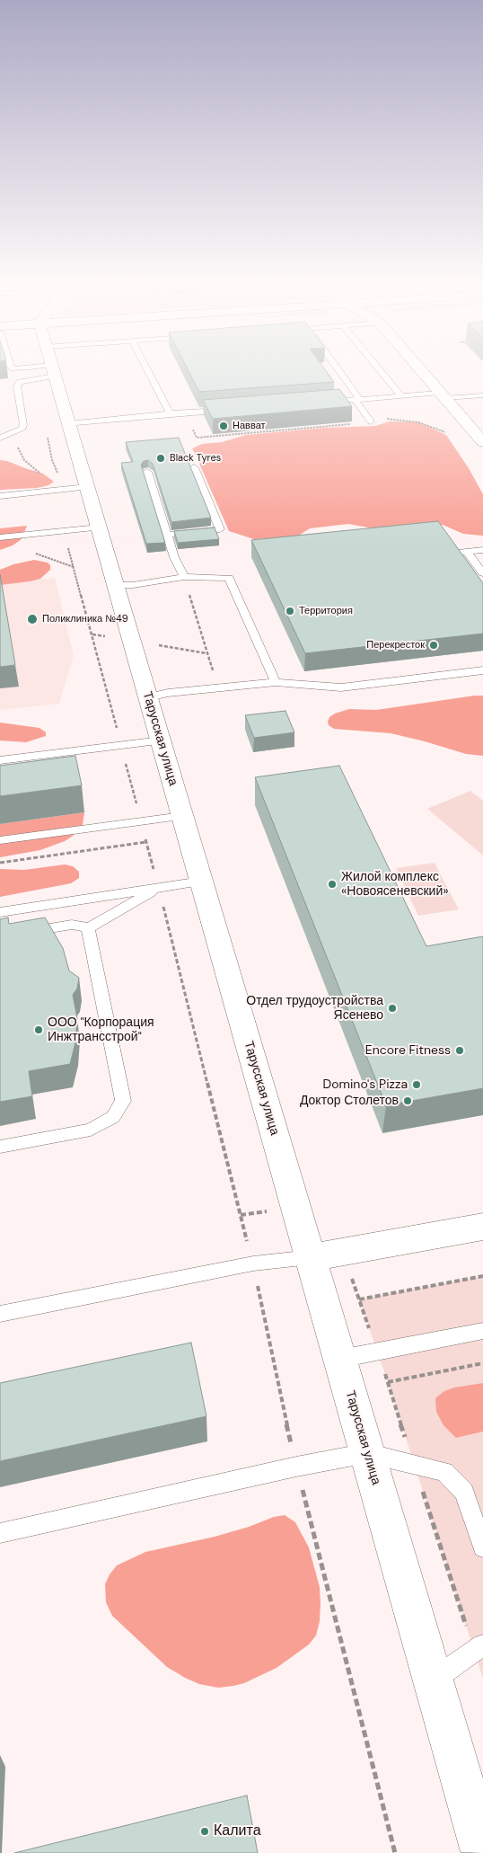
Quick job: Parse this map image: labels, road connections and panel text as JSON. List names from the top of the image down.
{
  "streets": {
    "main road": ["Тарусская улица"]
  },
  "places": [
    "Навват",
    "Black Tyres",
    "Территория",
    "Поликлиника №49",
    "Перекресток",
    "Жилой комплекс «Новоясеневский»",
    "Отдел трудоустройства Ясенево",
    "ООО \"Корпорация Инжтрансстрой\"",
    "Encore Fitness",
    "Domino's Pizza",
    "Доктор Столетов",
    "Калита"
  ]
}
